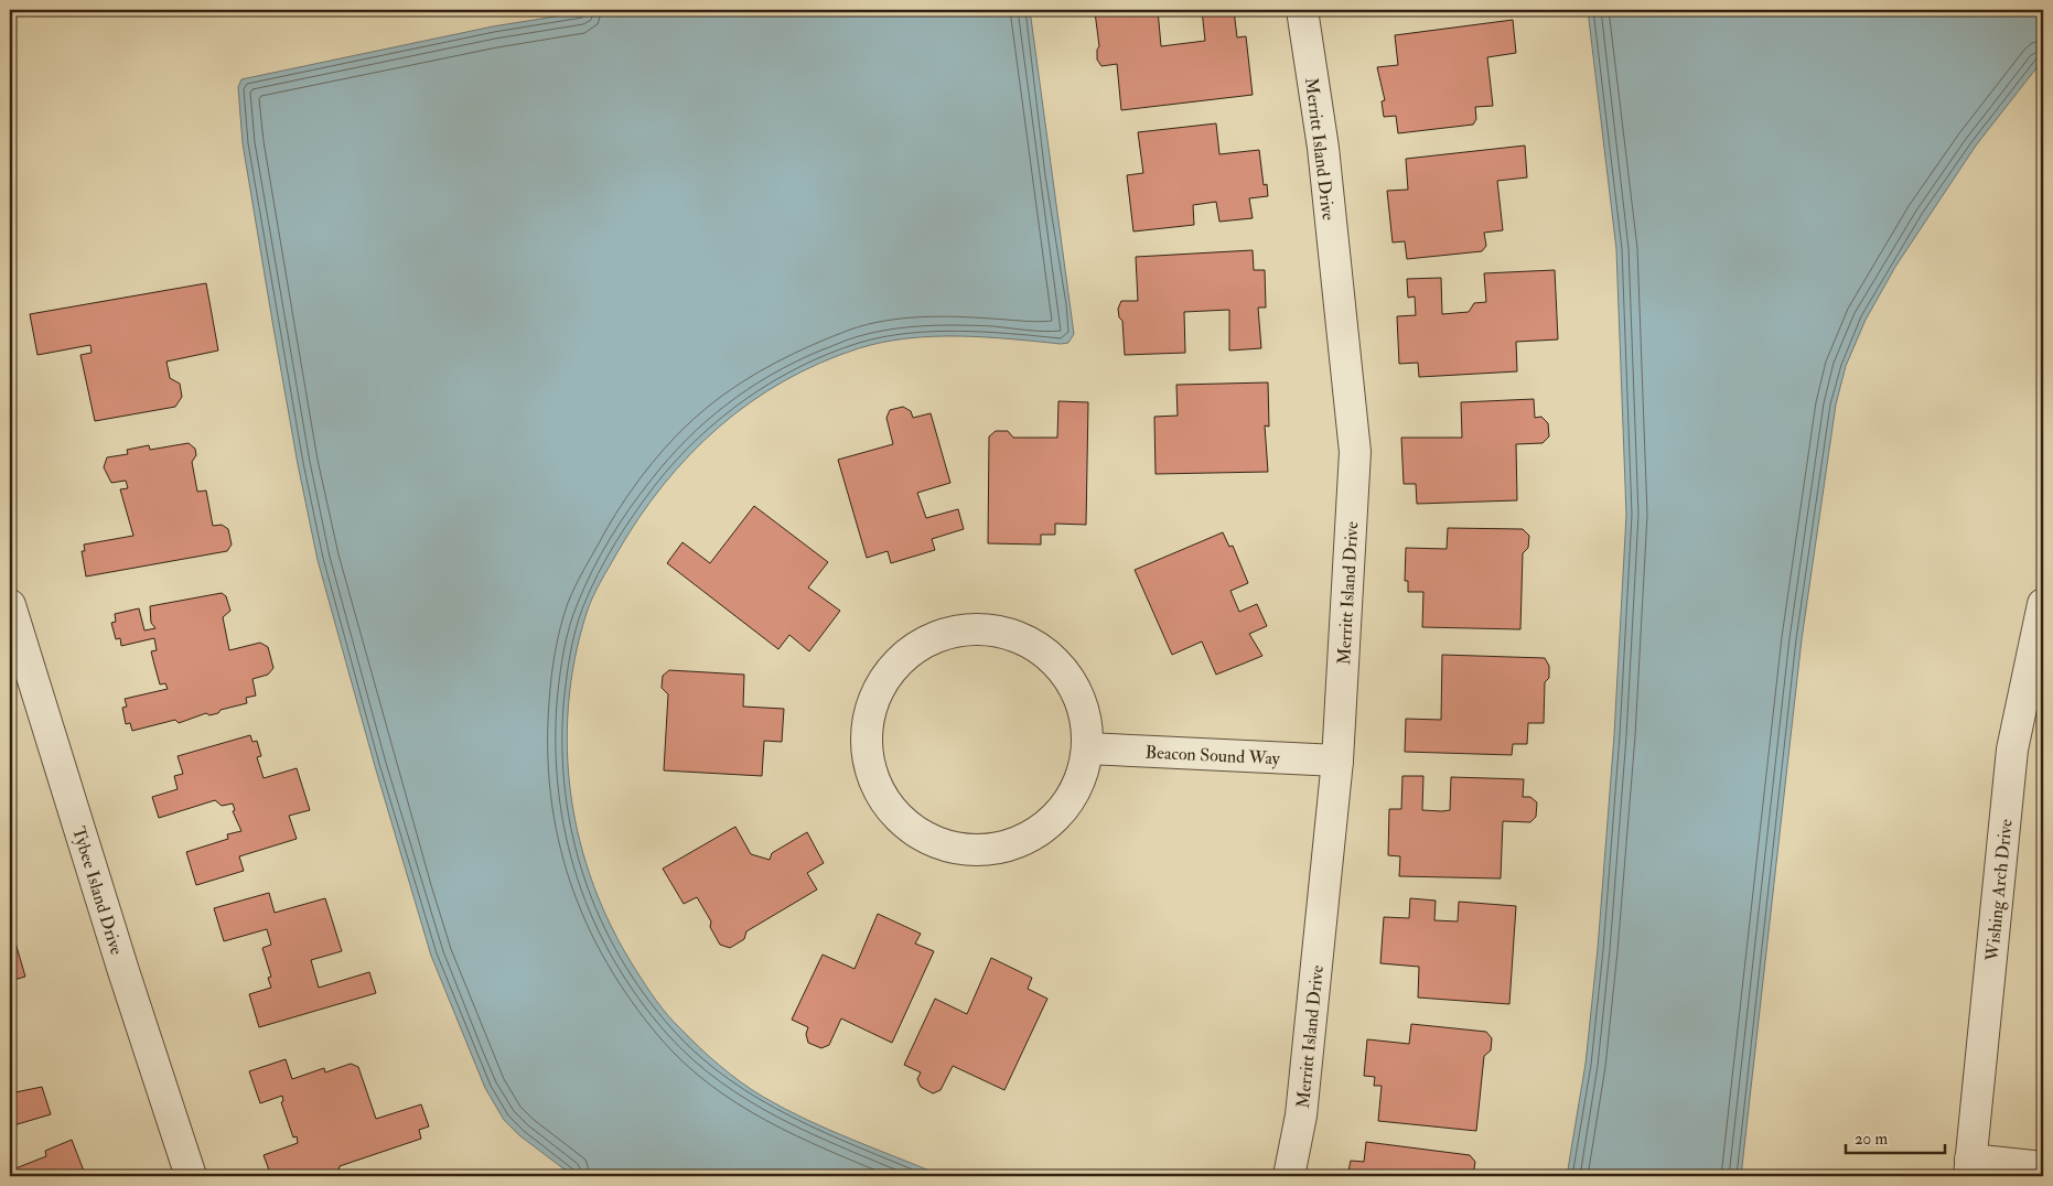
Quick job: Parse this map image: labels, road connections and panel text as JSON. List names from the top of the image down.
{
  "streets": {
    "street": [
      "Merritt Island Drive",
      "Beacon Sound Way",
      "Wishing Arch Drive",
      "Tybee Island Drive"
    ]
  },
  "crossings": [
    ["Merritt Island Drive", "Beacon Sound Way"]
  ],
  "scale_bar": "20 m"
}
